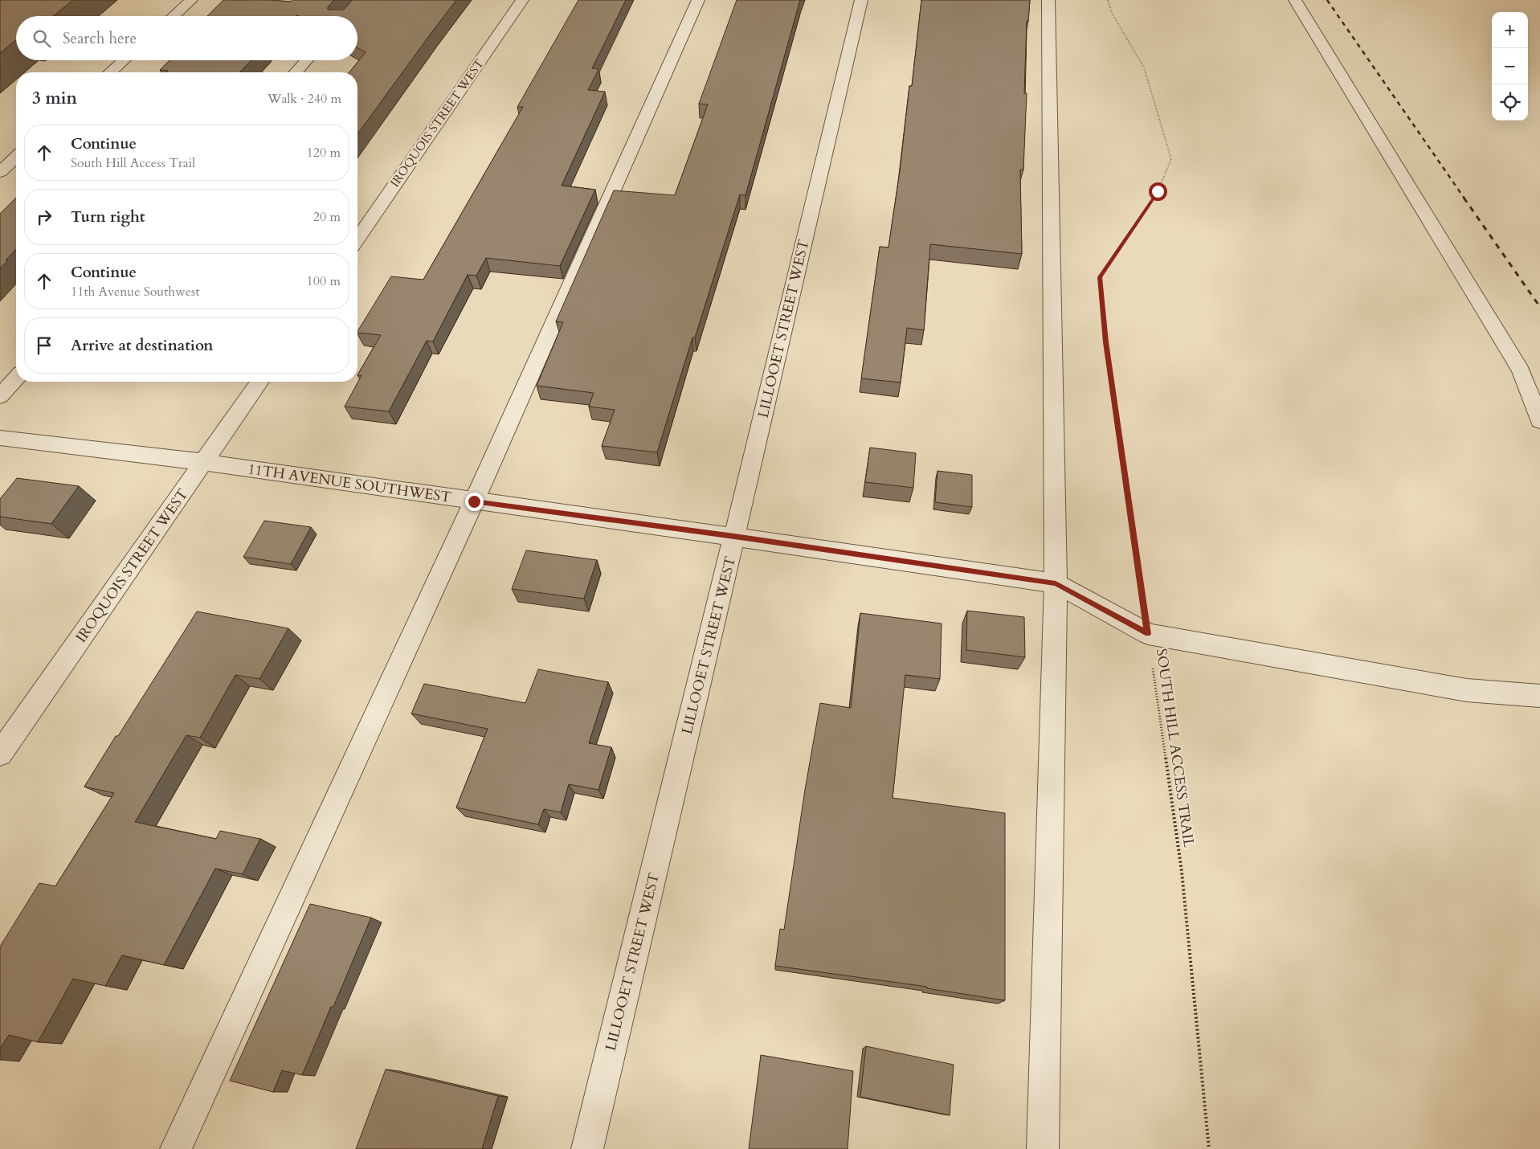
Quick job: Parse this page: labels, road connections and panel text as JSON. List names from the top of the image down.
{
  "streets": {
    "street": ["IROQUOIS STREET WEST", "LILLOOET STREET WEST", "11TH AVENUE SOUTHWEST"],
    "path": ["SOUTH HILL ACCESS TRAIL"]
  },
  "crossings": [
    ["IROQUOIS STREET WEST", "11TH AVENUE SOUTHWEST"],
    ["LILLOOET STREET WEST", "11TH AVENUE SOUTHWEST"]
  ],
  "page": {
    "map_buttons": ["+", "−"],
    "search": "Search here",
    "heading": ["3 min", "Walk · 240 m"],
    "list": [
      ["Continue", "South Hill Access Trail", "120 m"],
      ["Turn right", "20 m"],
      ["Continue", "11th Avenue Southwest", "100 m"],
      "Arrive at destination"
    ]
  }
}
